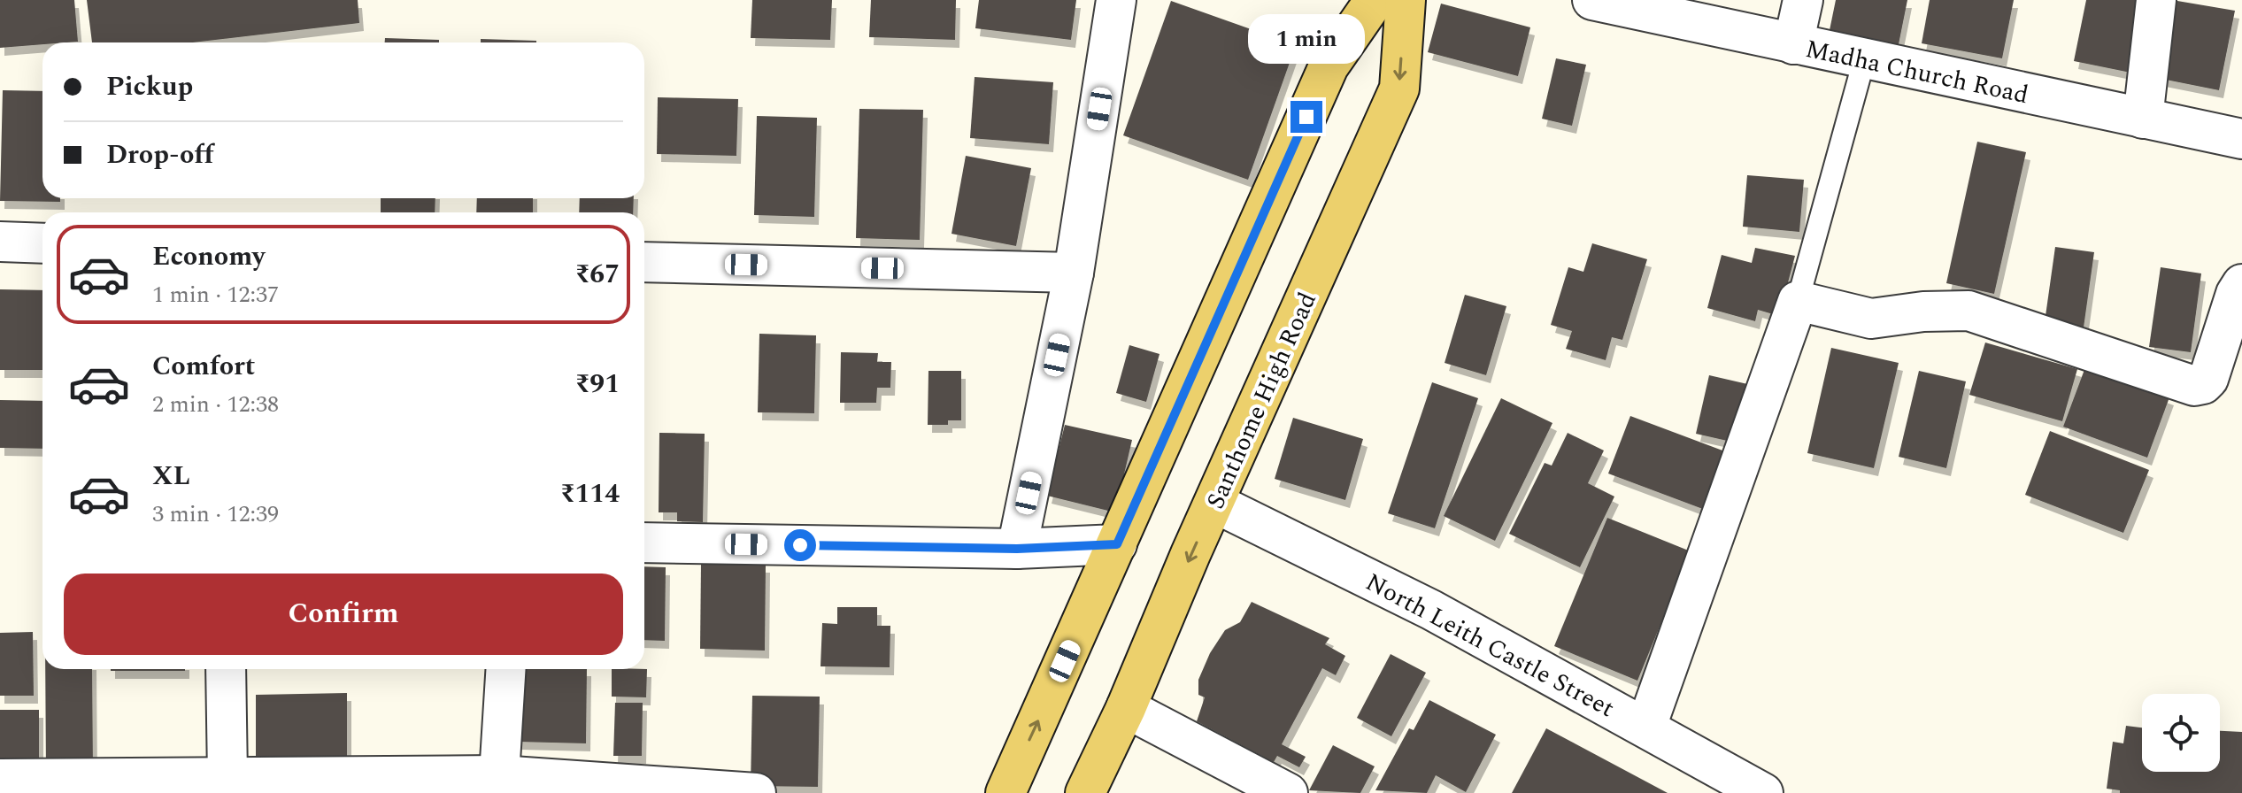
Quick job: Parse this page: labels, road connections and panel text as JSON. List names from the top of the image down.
{
  "streets": {
    "main road": ["Santhome High Road"],
    "street": ["Madha Church Road", "North Leith Castle Street"]
  },
  "crossings": [
    ["Santhome High Road", "North Leith Castle Street"]
  ],
  "page": {
    "bubble": "1 min",
    "banner": ["Pickup", "Drop-off"],
    "list": [
      {
        "name": "Economy",
        "note": "1 min · 12:37",
        "value": "₹67"
      },
      {
        "name": "Comfort",
        "note": "2 min · 12:38",
        "value": "₹91"
      },
      {
        "name": "XL",
        "note": "3 min · 12:39",
        "value": "₹114"
      }
    ],
    "buttons": "Confirm"
  }
}
